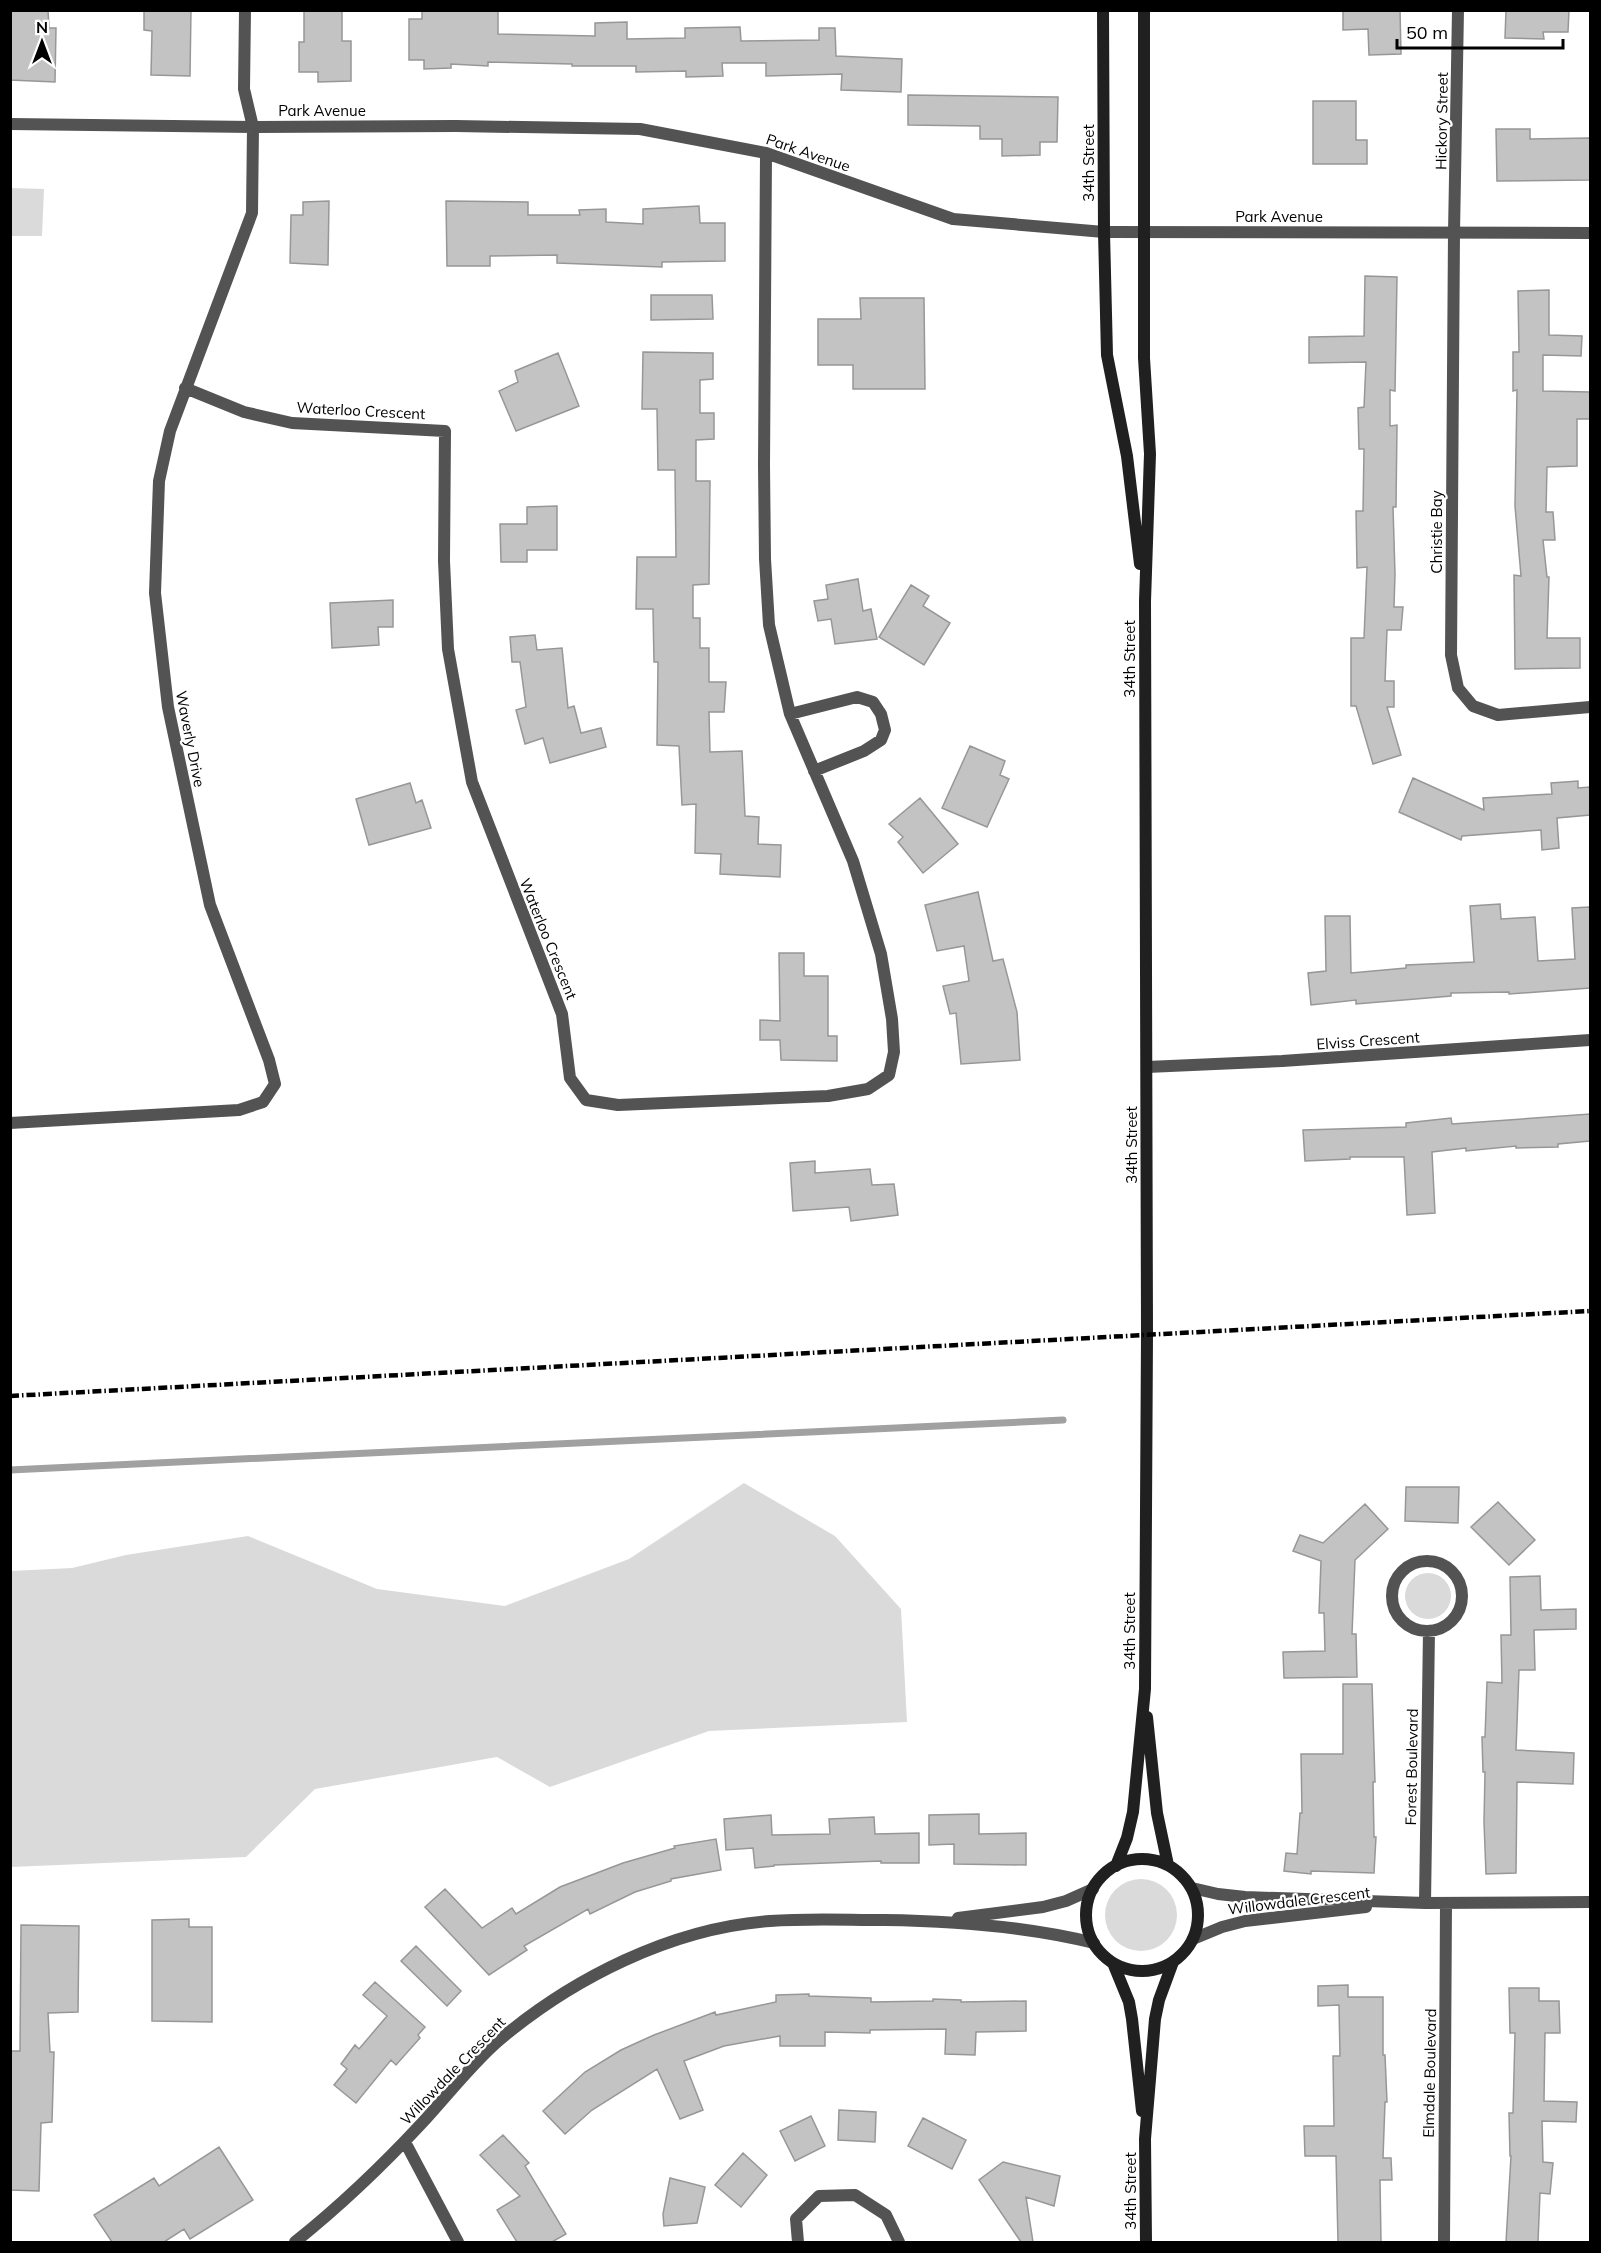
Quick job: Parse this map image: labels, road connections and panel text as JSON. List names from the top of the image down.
{
  "streets": {
    "main road": ["34th Street"],
    "street": [
      "Park Avenue",
      "Hickory Street",
      "Waterloo Crescent",
      "Christie Bay",
      "Waverly Drive",
      "Elviss Crescent",
      "Forest Boulevard",
      "Willowdale Crescent",
      "Elmdale Boulevard"
    ]
  },
  "crossings": [
    ["Park Avenue", "Hickory Street"],
    ["Park Avenue", "34th Street"],
    ["Park Avenue", "Waterloo Crescent"],
    ["Park Avenue", "Christie Bay"],
    ["Park Avenue", "Waverly Drive"],
    ["Hickory Street", "Christie Bay"],
    ["34th Street", "Elviss Crescent"],
    ["34th Street", "Willowdale Crescent"],
    ["Waterloo Crescent", "Waverly Drive"],
    ["Forest Boulevard", "Willowdale Crescent"],
    ["Willowdale Crescent", "Elmdale Boulevard"]
  ],
  "scale_bar": "50 m",
  "north": "top"
}
